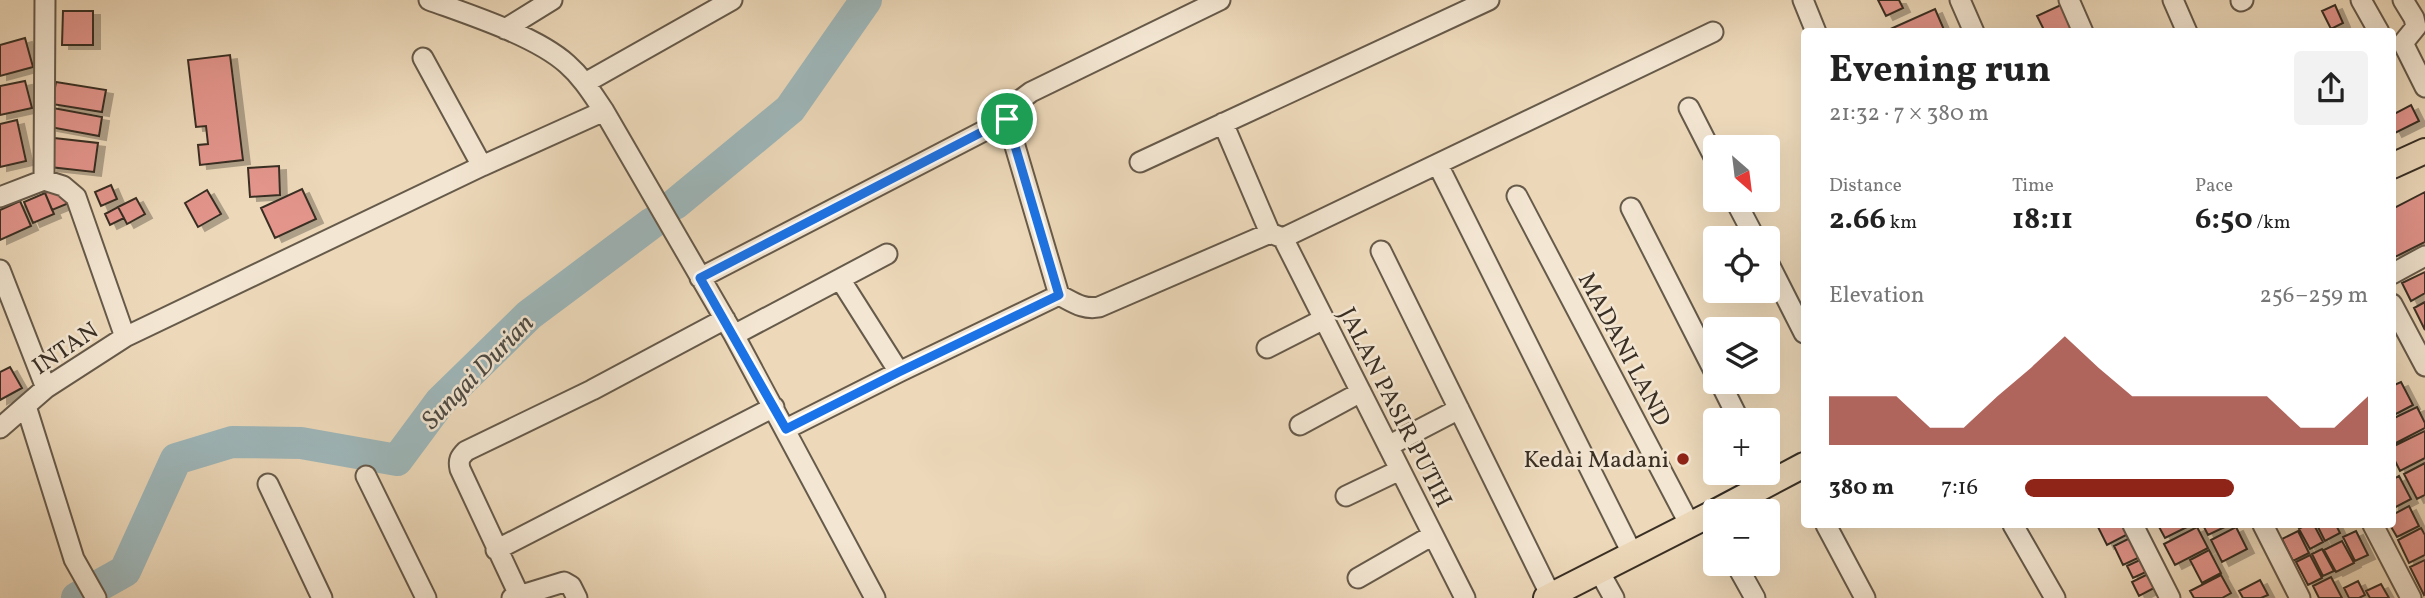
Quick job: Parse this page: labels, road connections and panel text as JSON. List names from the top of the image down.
{
  "streets": {
    "street": ["INTAN", "MADANI LAND", "JALAN PASIR PUTIH"]
  },
  "water": ["Sungai Durian"],
  "places": ["Kedai Madani"],
  "north": "bottom right",
  "page": {
    "heading": ["Evening run", "21:32 · 7 × 380 m"],
    "map_buttons": ["+", "−"],
    "stats": [
      ["Distance", "2.66 km"],
      ["Time", "18:11"],
      ["Pace", "6:50 /km"]
    ],
    "chart": ["Elevation", "256–259 m"],
    "list": [
      {
        "name": "380 m",
        "note": "7:16"
      }
    ]
  }
}
